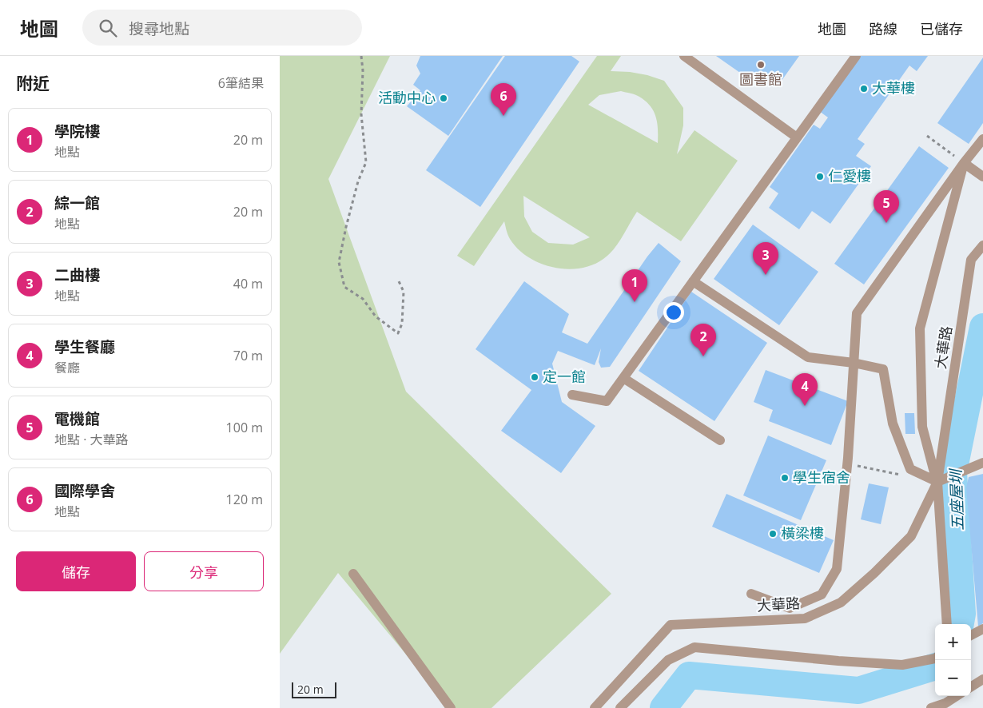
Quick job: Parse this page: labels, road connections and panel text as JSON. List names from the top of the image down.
{
  "streets": {
    "street": ["大華路"]
  },
  "water": ["五座屋圳"],
  "places": [
    "圖書館",
    "大華樓",
    "活動中心",
    "仁愛樓",
    "定一館",
    "學生宿舍",
    "橫梁樓"
  ],
  "scale_bar": "20 m",
  "page": {
    "header": "地圖",
    "search": "搜尋地點",
    "nav": ["地圖", "路線", "已儲存"],
    "heading": ["附近", "6筆結果"],
    "pins": [
      "6",
      "5",
      "3",
      "1",
      "2",
      "4"
    ],
    "list": [
      {
        "mark": "1",
        "name": "學院樓",
        "note": "地點",
        "value": "20 m"
      },
      {
        "mark": "2",
        "name": "綜一館",
        "note": "地點",
        "value": "20 m"
      },
      {
        "mark": "3",
        "name": "二曲樓",
        "note": "地點",
        "value": "40 m"
      },
      {
        "mark": "4",
        "name": "學生餐廳",
        "note": "餐廳",
        "value": "70 m"
      },
      {
        "mark": "5",
        "name": "電機館",
        "note": "地點 · 大華路",
        "value": "100 m"
      },
      {
        "mark": "6",
        "name": "國際學舍",
        "note": "地點",
        "value": "120 m"
      }
    ],
    "buttons": ["儲存", "分享"],
    "map_buttons": ["+", "−"],
    "scale": "20 m"
  }
}
